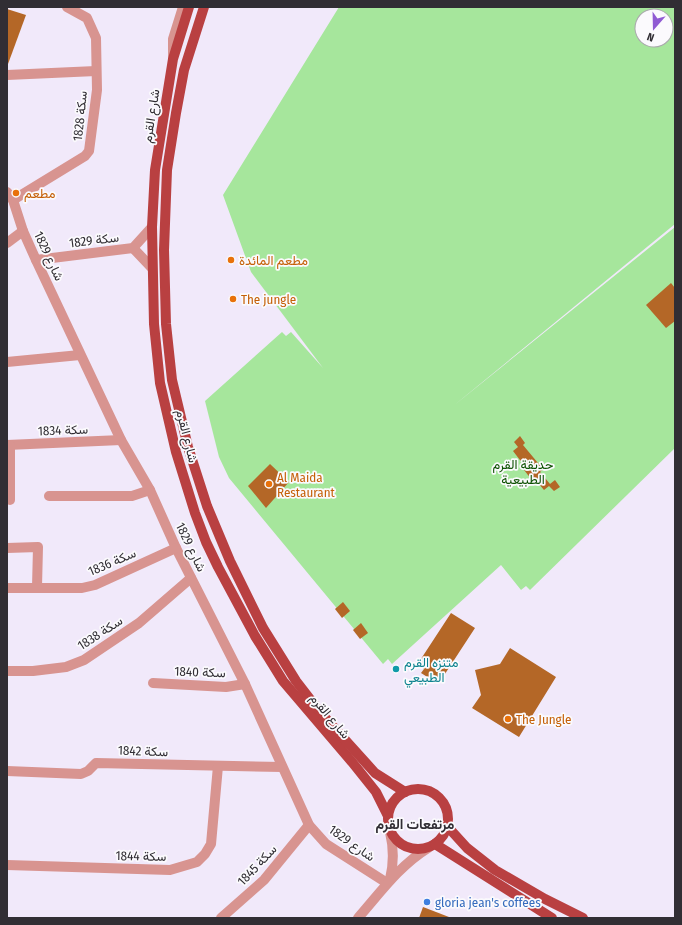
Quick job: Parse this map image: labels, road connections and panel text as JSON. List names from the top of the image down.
{
  "streets": {
    "main road": ["شارع القرم"],
    "street": [
      "سكة 1828",
      "سكة 1829",
      "1829 شارع",
      "سكة 1834",
      "سكة 1836",
      "1838 سكة",
      "سكة 1840",
      "سكة 1842",
      "سكة 1844",
      "1845 سكة"
    ]
  },
  "crossings": [
    ["سكة 1828", "1829 شارع"],
    ["شارع القرم", "سكة 1829"],
    ["سكة 1829", "1829 شارع"],
    ["1829 شارع", "سكة 1834"],
    ["1829 شارع", "سكة 1836"],
    ["1829 شارع", "1838 سكة"],
    ["1829 شارع", "سكة 1840"],
    ["1829 شارع", "سكة 1842"],
    ["1829 شارع", "1845 سكة"],
    ["سكة 1842", "سكة 1844"]
  ],
  "districts": ["مرتفعات القرم"],
  "parks": ["حديقة القرم الطبيعية"],
  "places": [
    "مطعم",
    "مطعم المائدة",
    "The jungle",
    "Al Maida Restaurant",
    "متنزه القرم الطبيعي",
    "The Jungle",
    "gloria jean's coffees"
  ],
  "north": "bottom"
}
